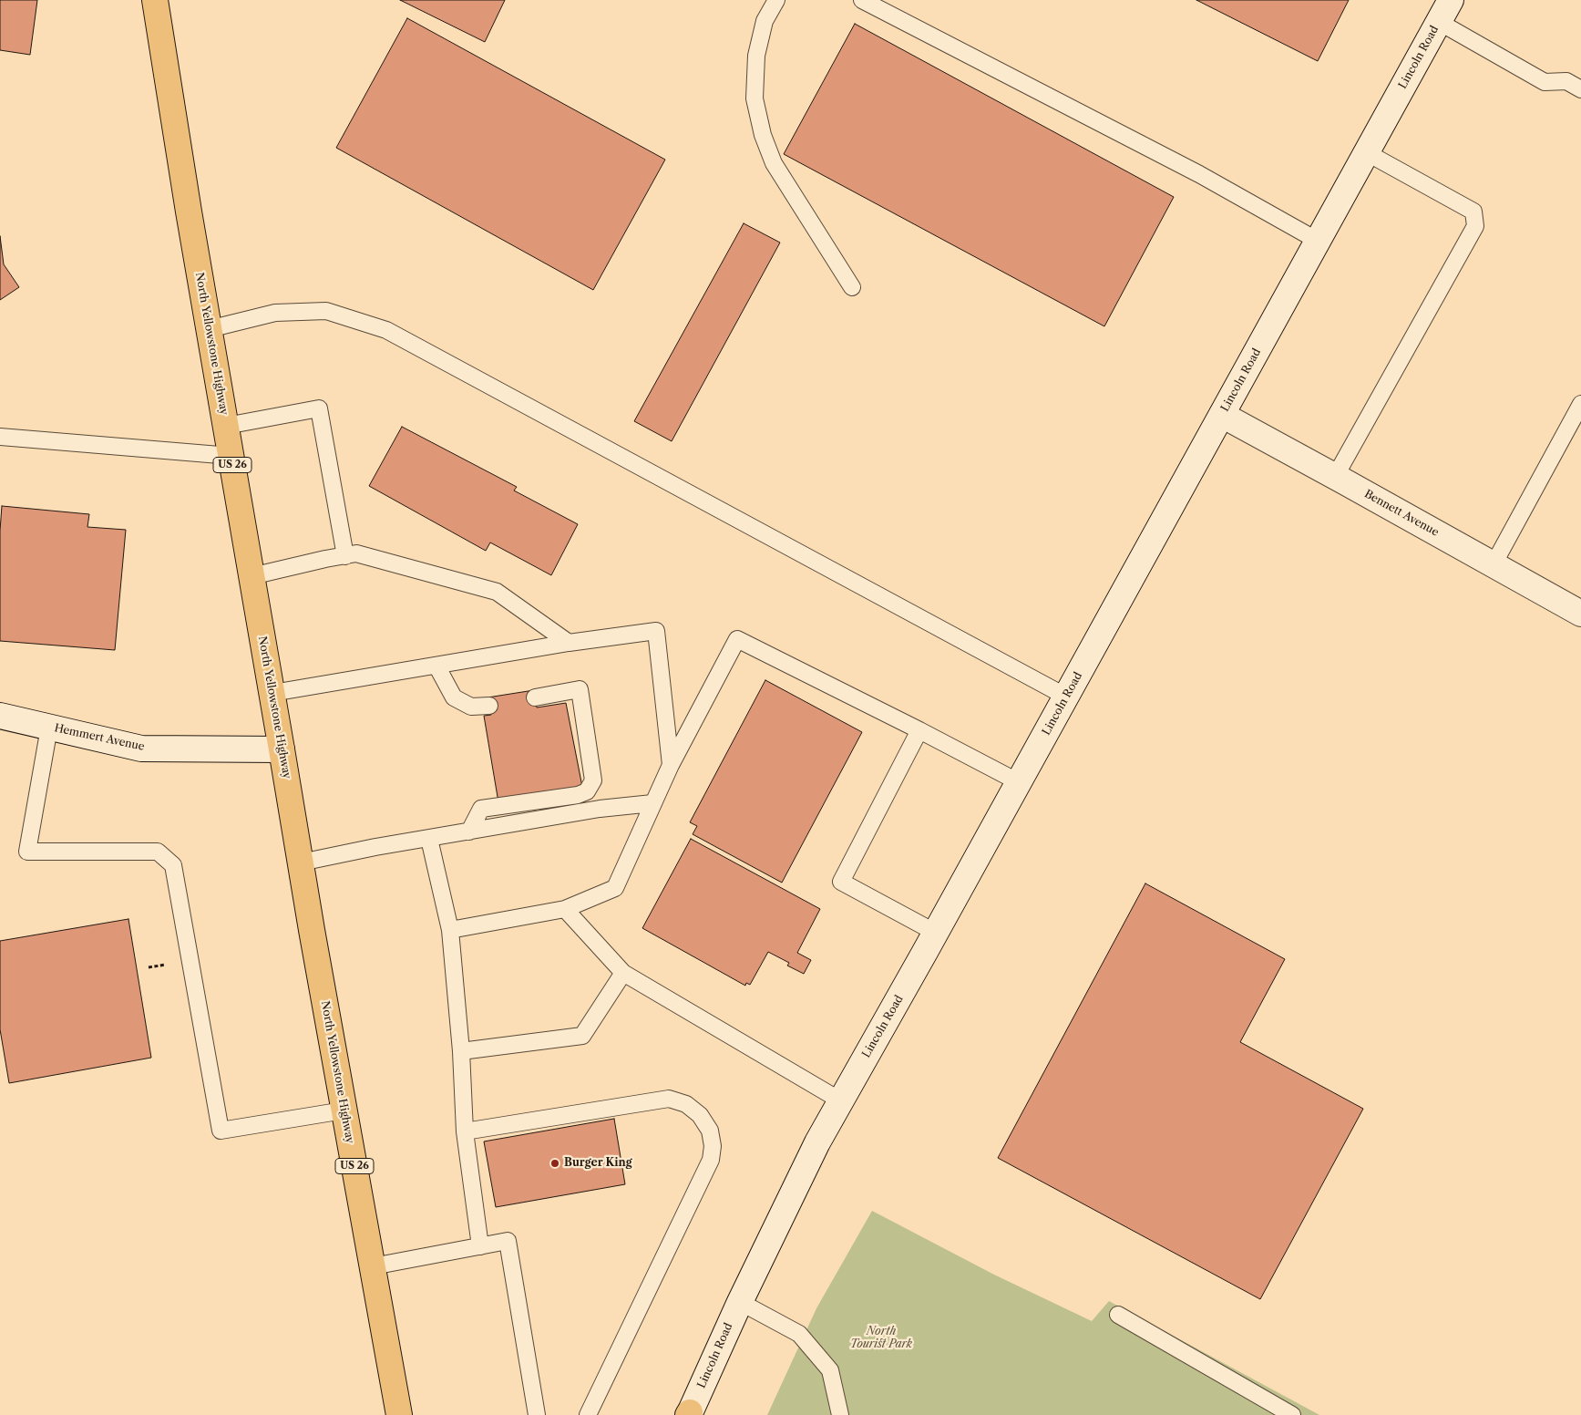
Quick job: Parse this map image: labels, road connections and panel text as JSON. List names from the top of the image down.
{
  "streets": {
    "highway": ["North Yellowstone Highway", "US 26"],
    "main road": ["Lincoln Road", "Bennett Avenue", "Hemmert Avenue"]
  },
  "crossings": [
    ["Lincoln Road", "Bennett Avenue"],
    ["North Yellowstone Highway", "Hemmert Avenue"]
  ],
  "parks": ["North Tourist Park"],
  "places": ["Burger King"]
}
